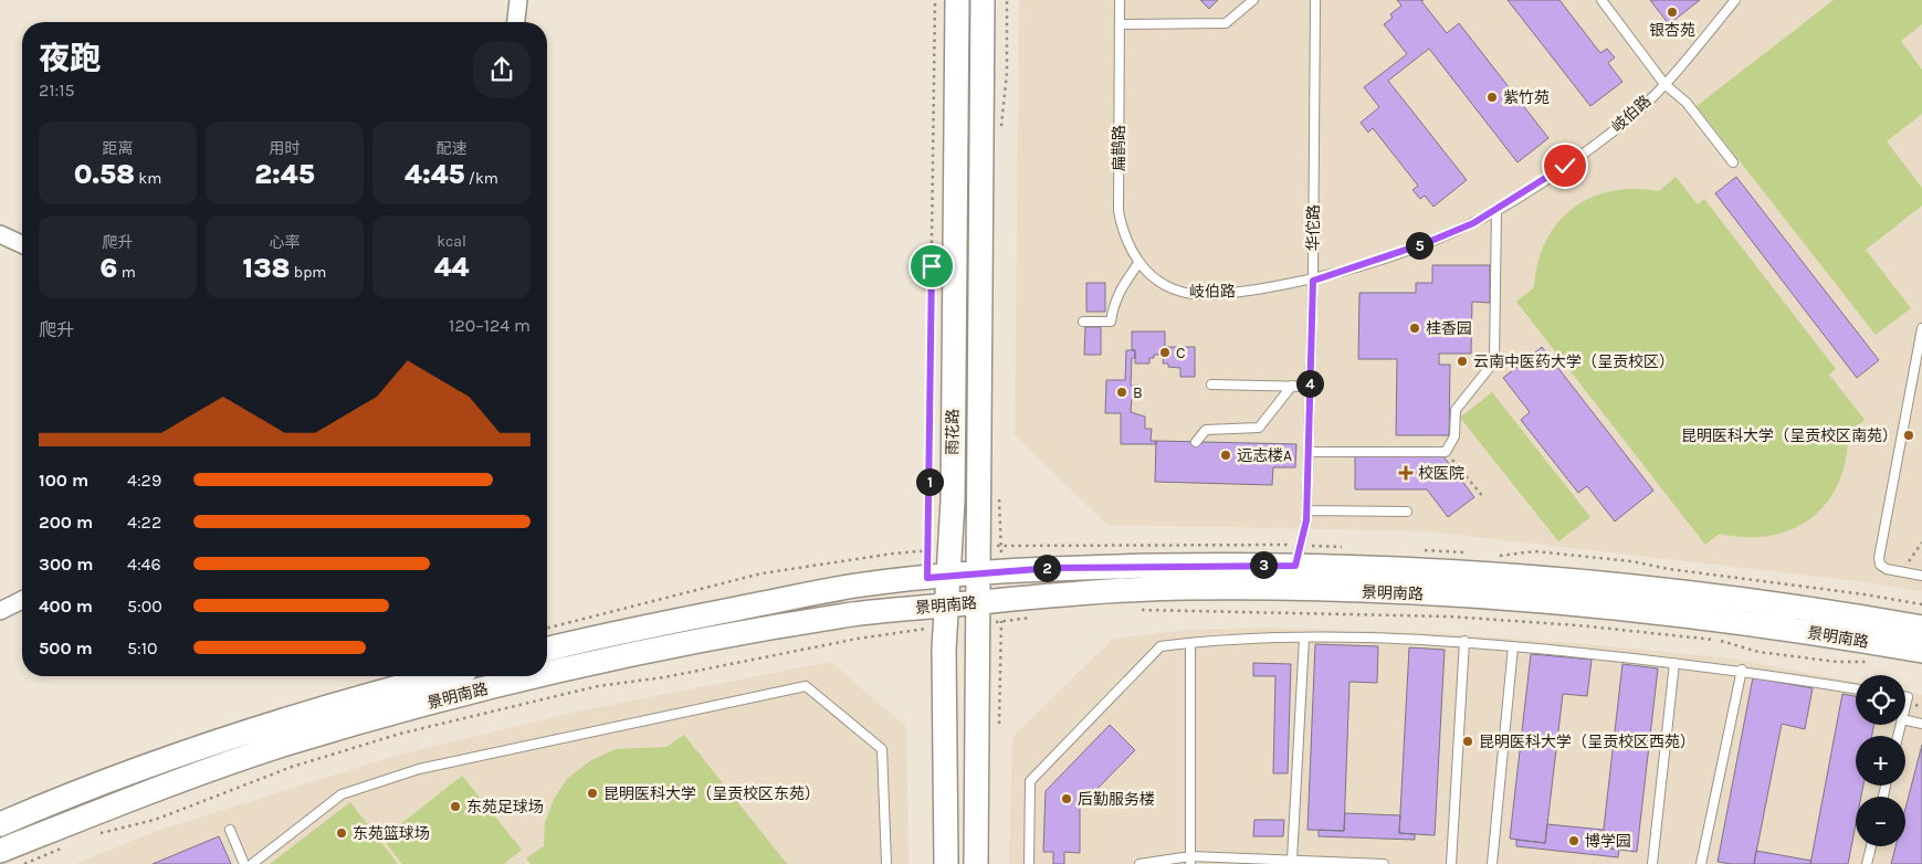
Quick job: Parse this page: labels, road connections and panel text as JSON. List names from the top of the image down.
{
  "streets": {
    "street": ["雨花路", "景明南路"],
    "lane": ["岐伯路", "扁鹊路", "华佗路"]
  },
  "crossings": [
    ["岐伯路", "扁鹊路"],
    ["岐伯路", "华佗路"],
    ["华佗路", "景明南路"],
    ["雨花路", "景明南路"]
  ],
  "places": {
    "other": [
      "银杏苑",
      "紫竹苑",
      "桂香园",
      "C",
      "云南中医药大学（呈贡校区）",
      "B",
      "昆明医科大学（呈贡校区南苑）",
      "远志楼A",
      "昆明医科大学（呈贡校区西苑）",
      "昆明医科大学（呈贡校区东苑）",
      "后勤服务楼",
      "东苑足球场",
      "东苑篮球场",
      "博学园"
    ],
    "health": ["校医院"]
  },
  "page": {
    "heading": ["夜跑", "21:15"],
    "stats": [
      ["距离", "0.58 km"],
      ["用时", "2:45"],
      ["配速", "4:45 /km"],
      ["爬升", "6 m"],
      ["心率", "138 bpm"],
      ["kcal", "44"]
    ],
    "pins": [
      "5",
      "4",
      "1",
      "3",
      "2"
    ],
    "chart": ["爬升", "120–124 m"],
    "list": [
      {
        "name": "100 m",
        "note": "4:29"
      },
      {
        "name": "200 m",
        "note": "4:22"
      },
      {
        "name": "300 m",
        "note": "4:46"
      },
      {
        "name": "400 m",
        "note": "5:00"
      },
      {
        "name": "500 m",
        "note": "5:10"
      }
    ],
    "map_buttons": ["+", "−"]
  }
}
